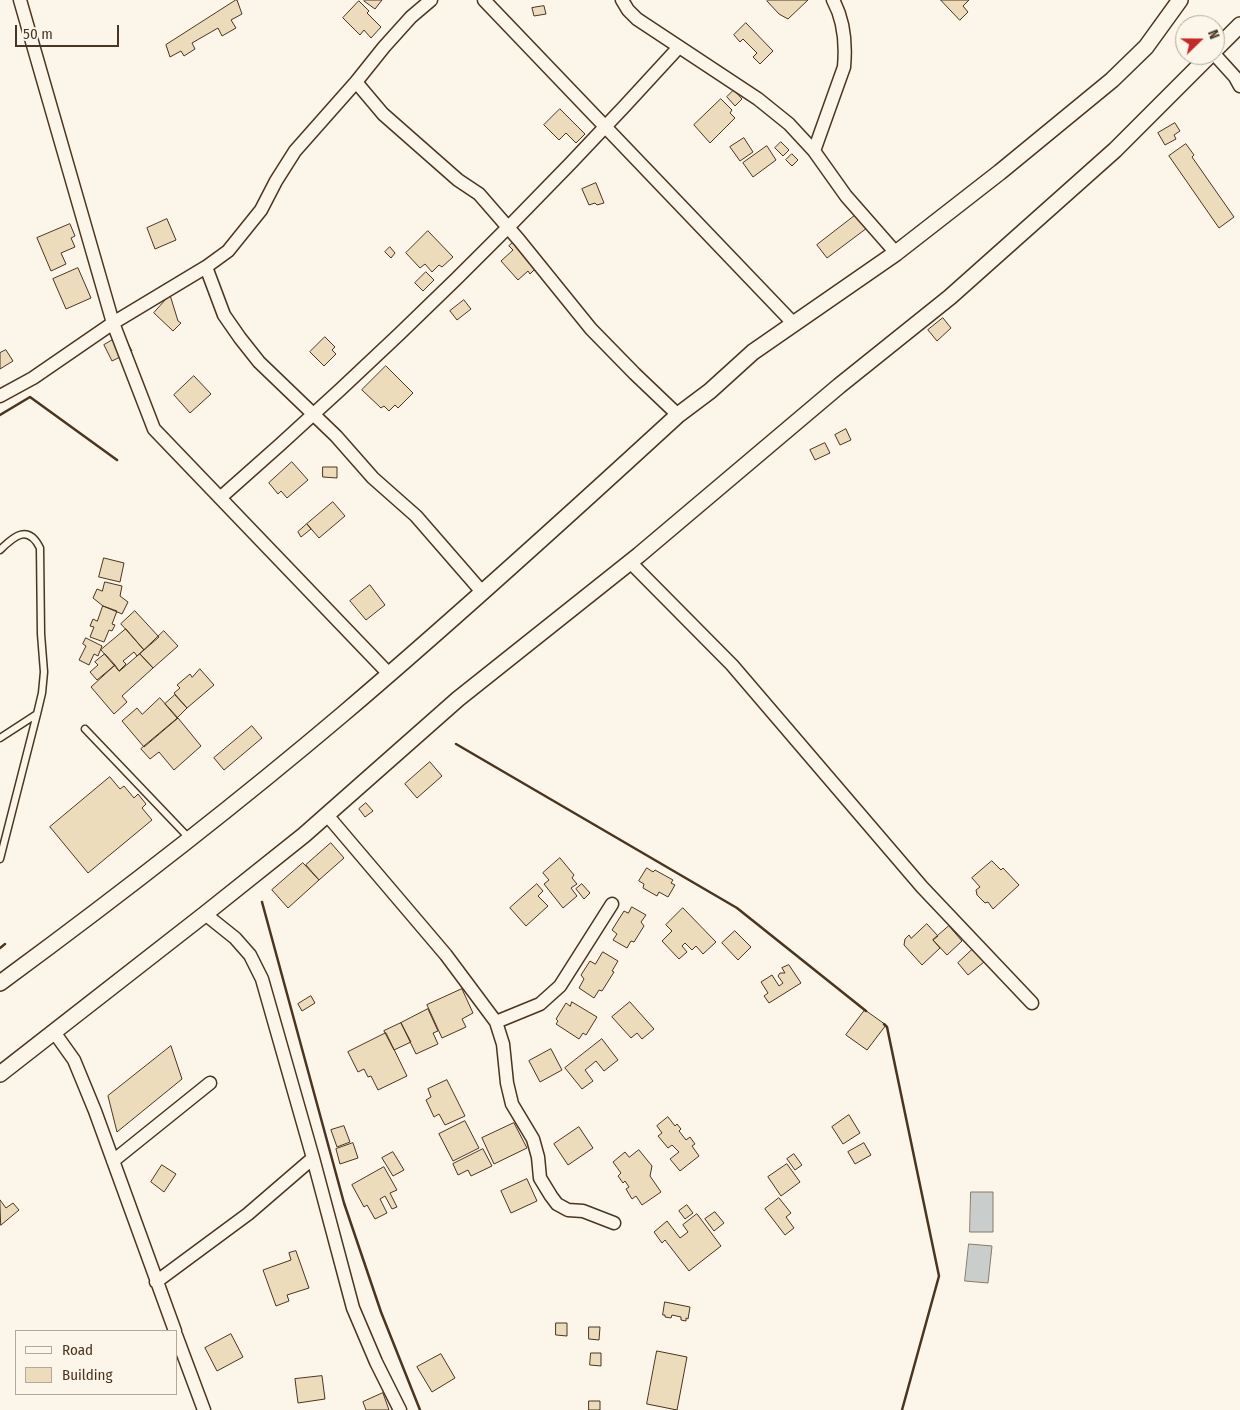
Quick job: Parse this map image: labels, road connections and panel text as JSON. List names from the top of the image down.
{
  "legend": ["Road", "Building"],
  "scale_bar": "50 m",
  "north": "right"
}
